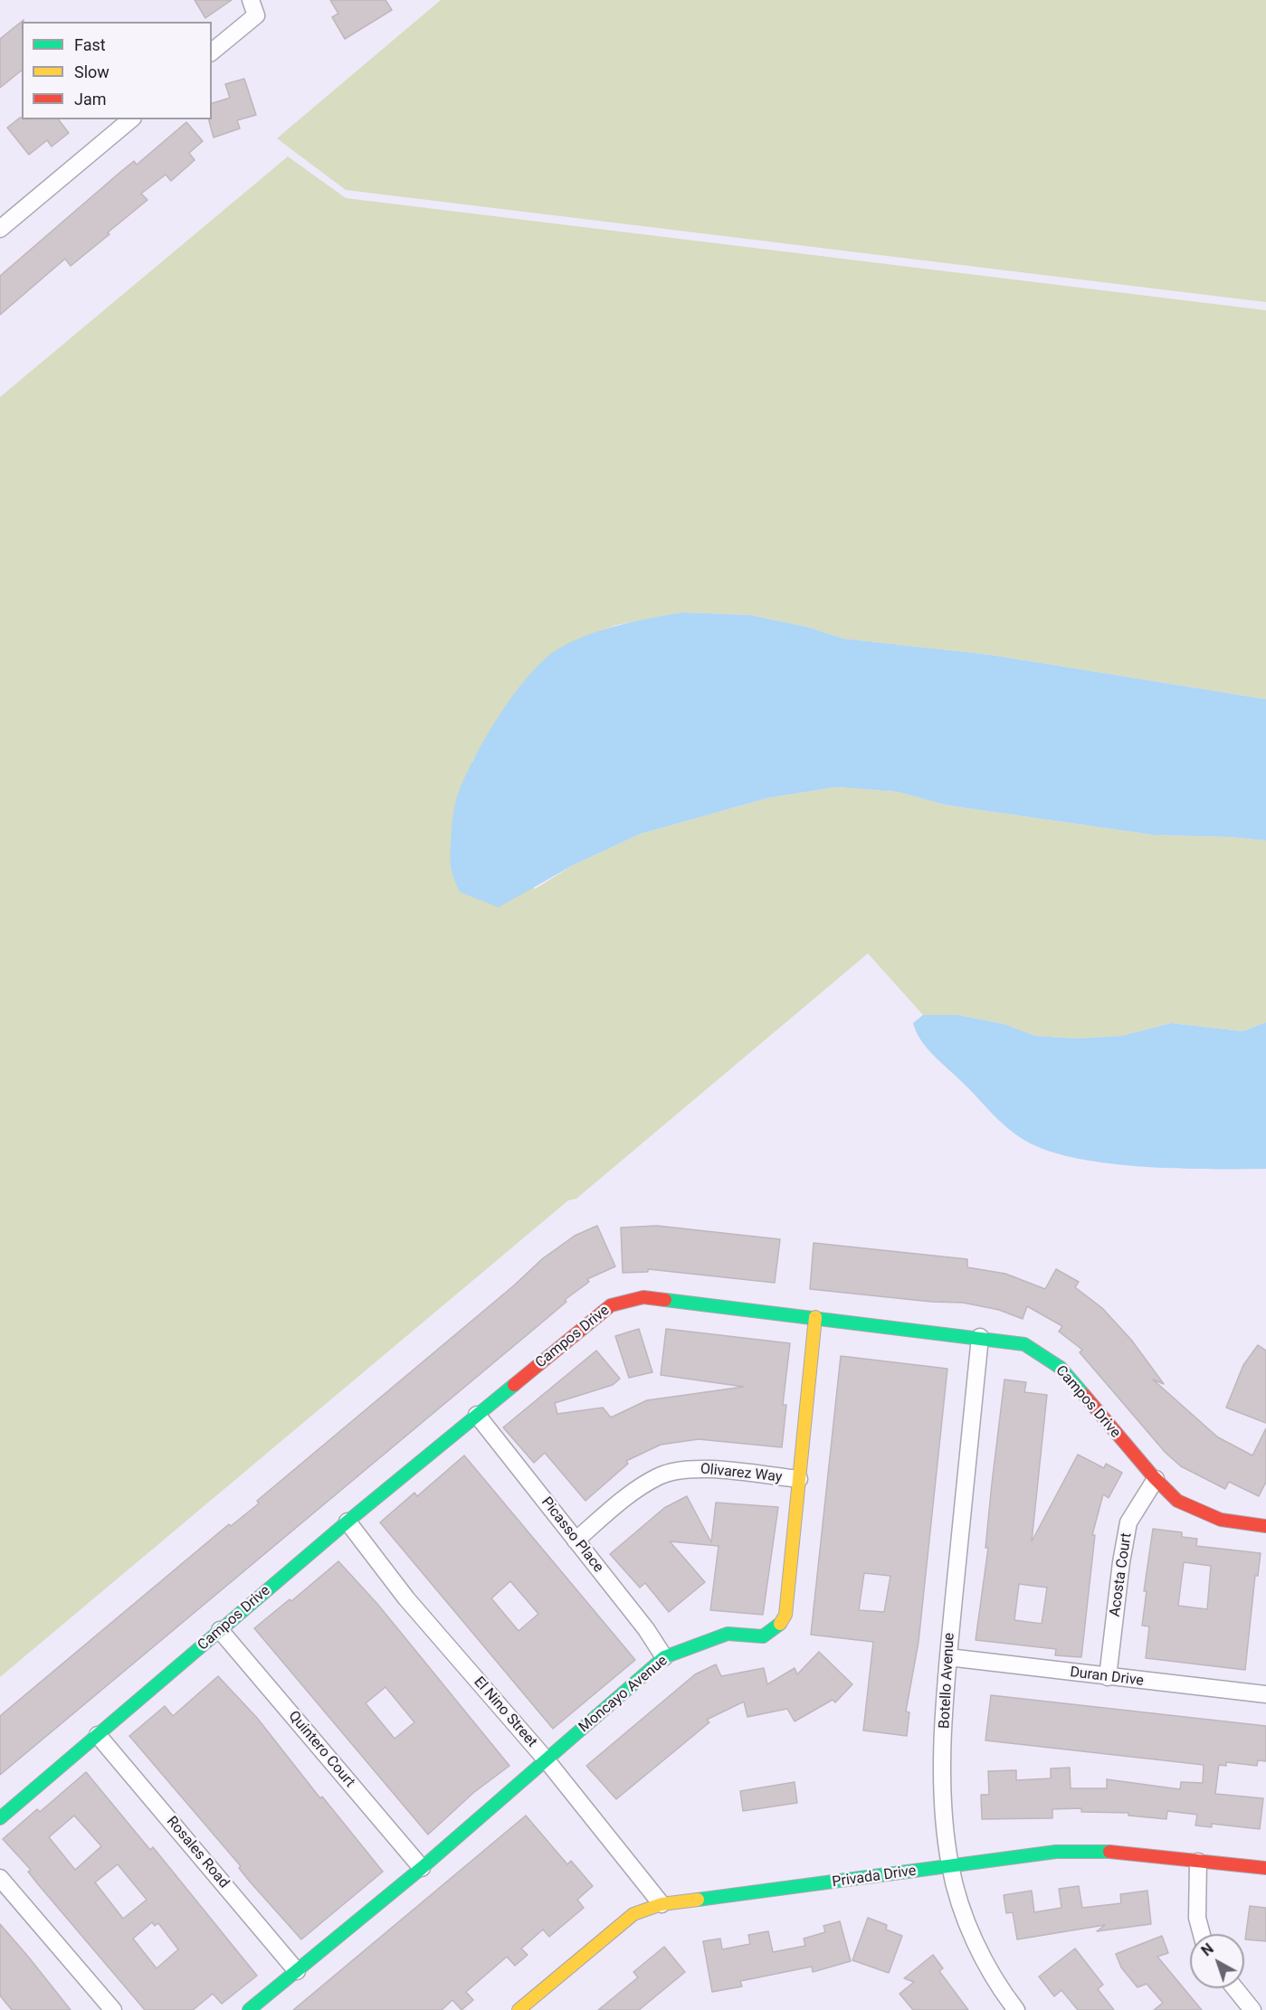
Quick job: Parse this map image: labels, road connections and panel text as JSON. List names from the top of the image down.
{
  "streets": {
    "street": [
      "Campos Drive",
      "Olivarez Way",
      "Picasso Place",
      "Acosta Court",
      "Duran Drive",
      "Botello Avenue",
      "Moncayo Avenue",
      "El Nino Street",
      "Quintero Court",
      "Rosales Road",
      "Privada Drive"
    ]
  },
  "crossings": [
    ["Campos Drive", "Picasso Place"],
    ["Campos Drive", "Acosta Court"],
    ["Campos Drive", "Botello Avenue"],
    ["Campos Drive", "Moncayo Avenue"],
    ["Campos Drive", "El Nino Street"],
    ["Campos Drive", "Quintero Court"],
    ["Campos Drive", "Rosales Road"],
    ["Olivarez Way", "Picasso Place"],
    ["Olivarez Way", "Moncayo Avenue"],
    ["Picasso Place", "Moncayo Avenue"],
    ["Acosta Court", "Duran Drive"],
    ["Duran Drive", "Botello Avenue"],
    ["Botello Avenue", "Privada Drive"],
    ["Moncayo Avenue", "El Nino Street"],
    ["Moncayo Avenue", "Quintero Court"],
    ["Moncayo Avenue", "Rosales Road"],
    ["El Nino Street", "Privada Drive"]
  ],
  "legend": ["Fast", "Slow", "Jam"],
  "north": "top left"
}
